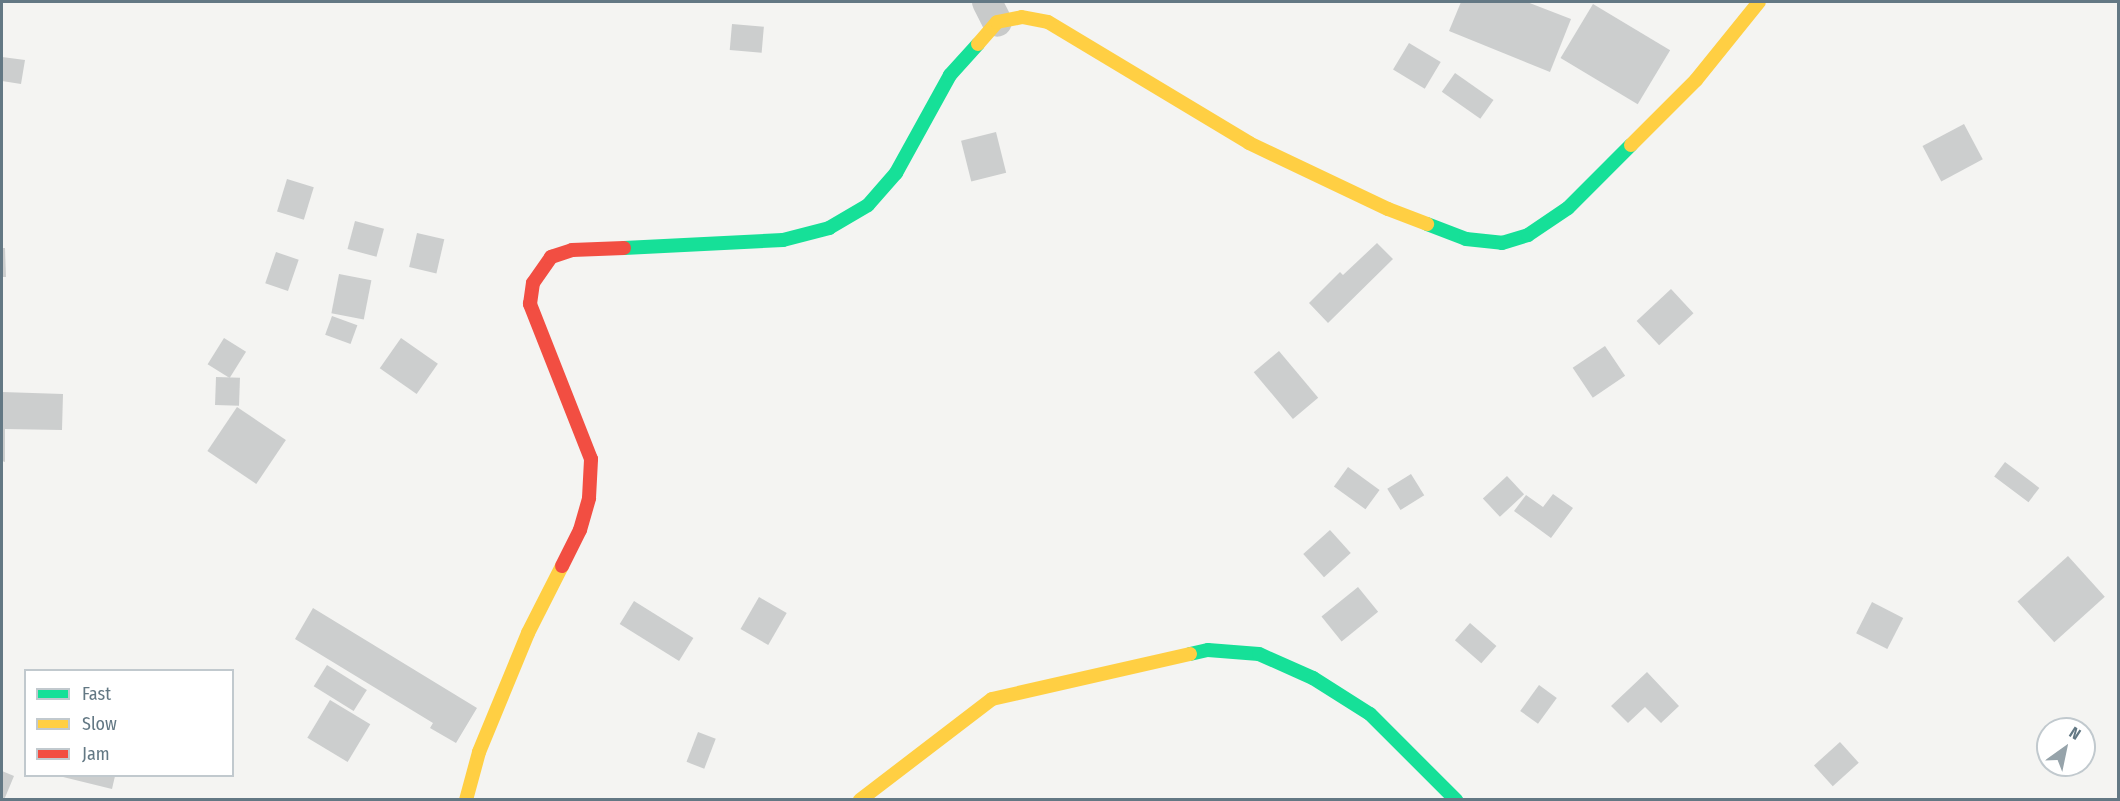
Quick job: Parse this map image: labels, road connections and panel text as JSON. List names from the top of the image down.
{
  "legend": ["Fast", "Slow", "Jam"],
  "north": "top right"
}
